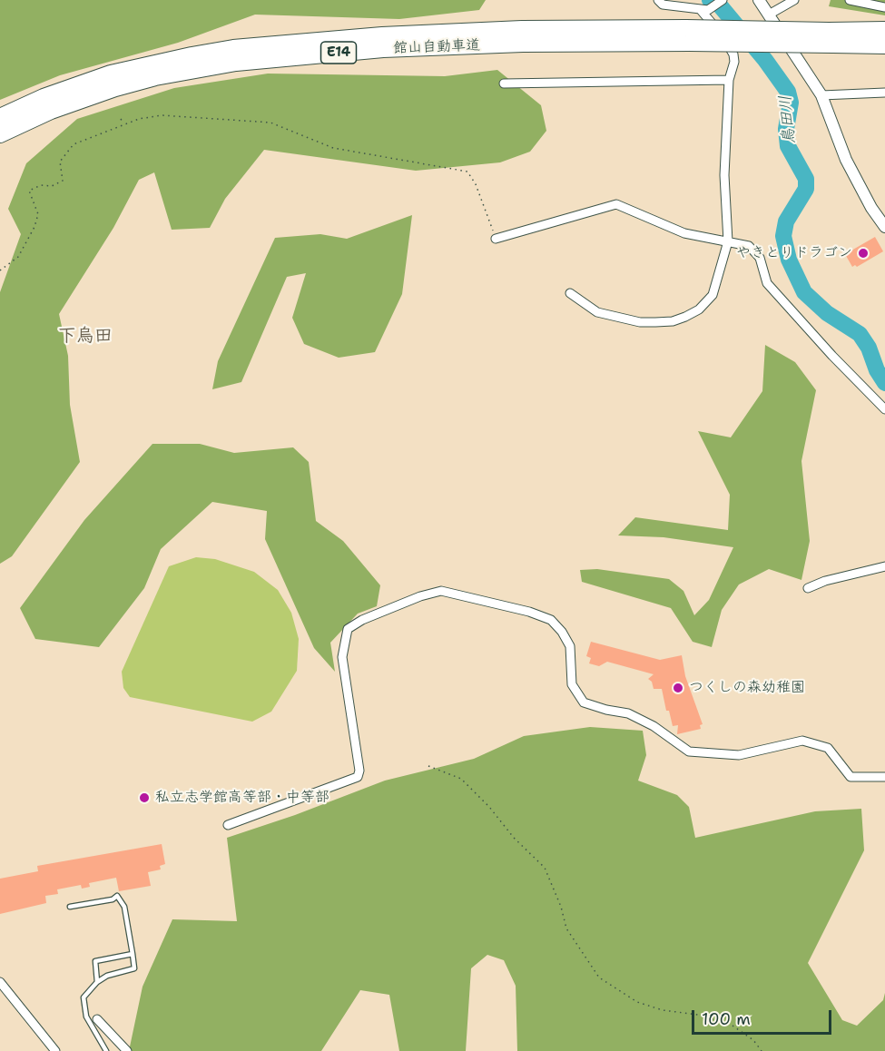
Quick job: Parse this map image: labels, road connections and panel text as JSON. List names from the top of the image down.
{
  "streets": {
    "highway": ["館山自動車道", "E14"]
  },
  "districts": ["下烏田"],
  "water": ["鳥田川"],
  "places": ["やきとりドラゴン", "つくしの森幼稚園", "私立志学館高等部・中等部"],
  "scale_bar": "100 m"
}
